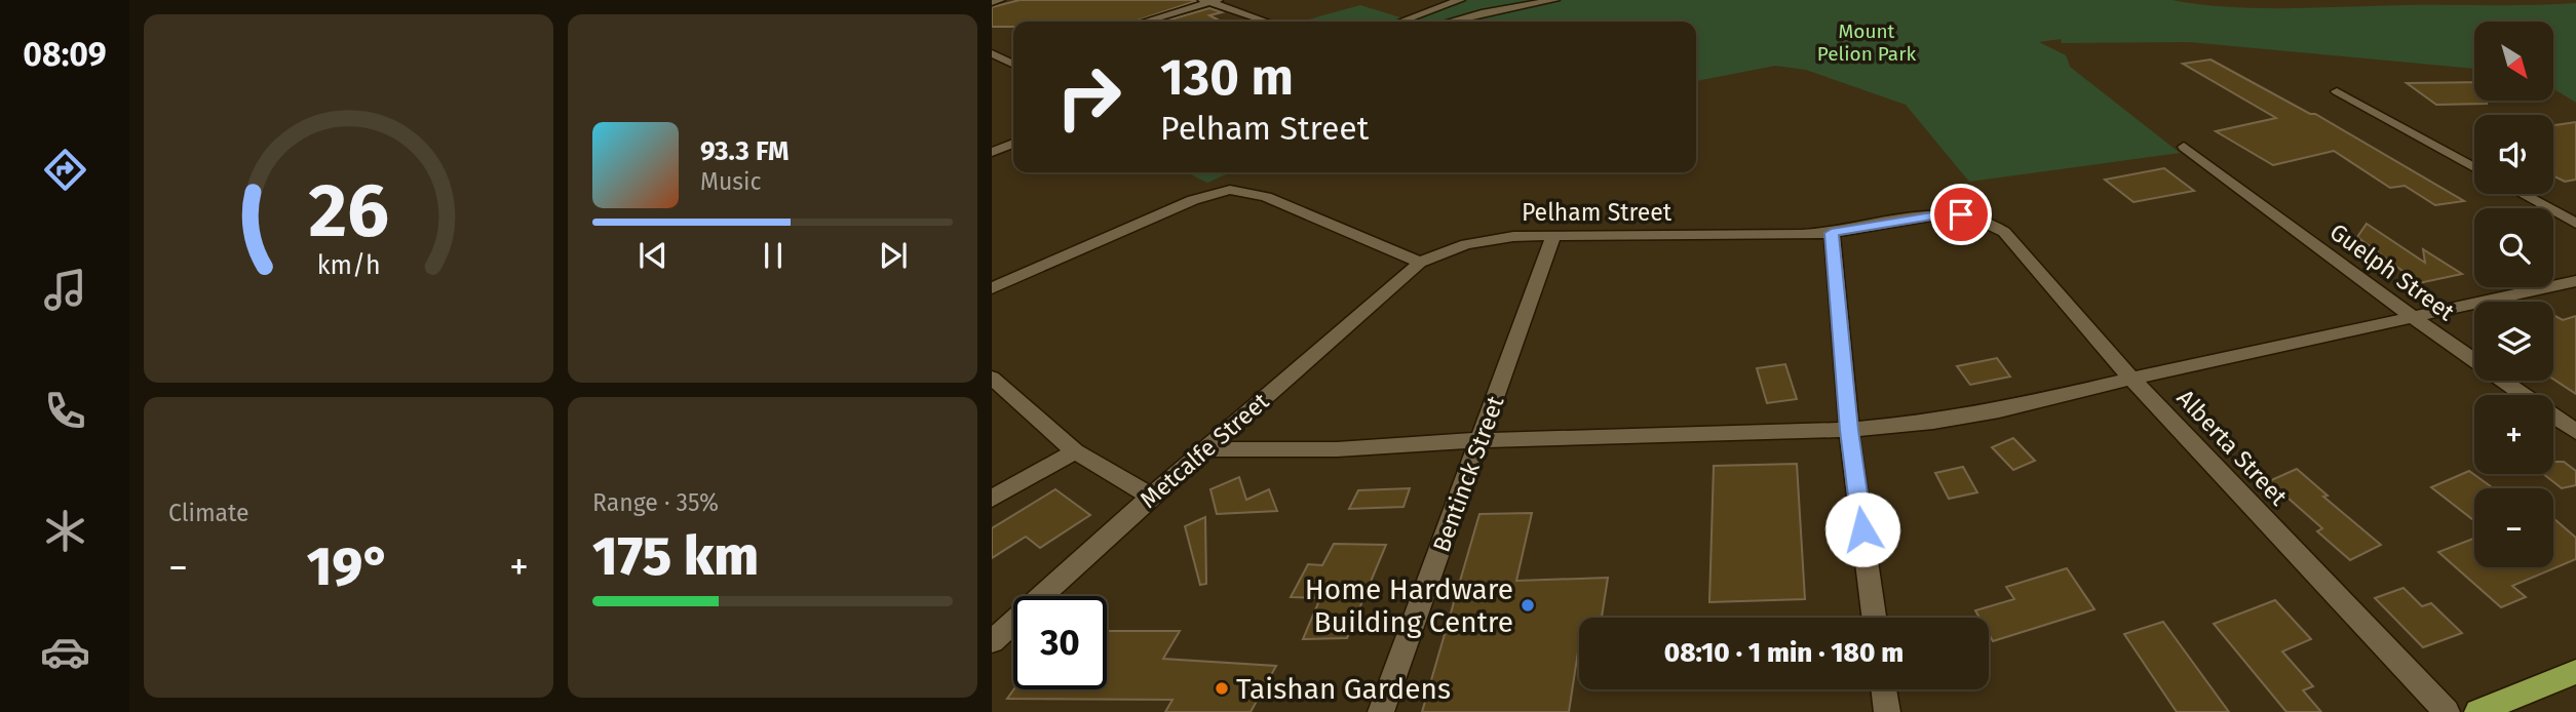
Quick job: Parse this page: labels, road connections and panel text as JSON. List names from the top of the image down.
{
  "streets": {
    "street": [
      "Pelham Street",
      "Guelph Street",
      "Alberta Street",
      "Metcalfe Street",
      "Bentinck Street"
    ]
  },
  "crossings": [
    ["Pelham Street", "Alberta Street"],
    ["Pelham Street", "Metcalfe Street"],
    ["Pelham Street", "Bentinck Street"]
  ],
  "parks": ["Mount Pelion Park"],
  "places": ["Home Hardware Building Centre", "Taishan Gardens"],
  "north": "bottom right",
  "page": {
    "tabs": "08:09",
    "map_buttons": ["+", "−"],
    "turn": ["130 m", "Pelham Street"],
    "song": ["93.3 FM", "Music"],
    "tile": [
      "Climate",
      ["Range · 35%", "175 km"]
    ],
    "heat": ["−", "19°", "+"],
    "limit": "30",
    "trip": "08:10 · 1 min · 180 m",
    "gauge": ["26", "km/h"]
  }
}
